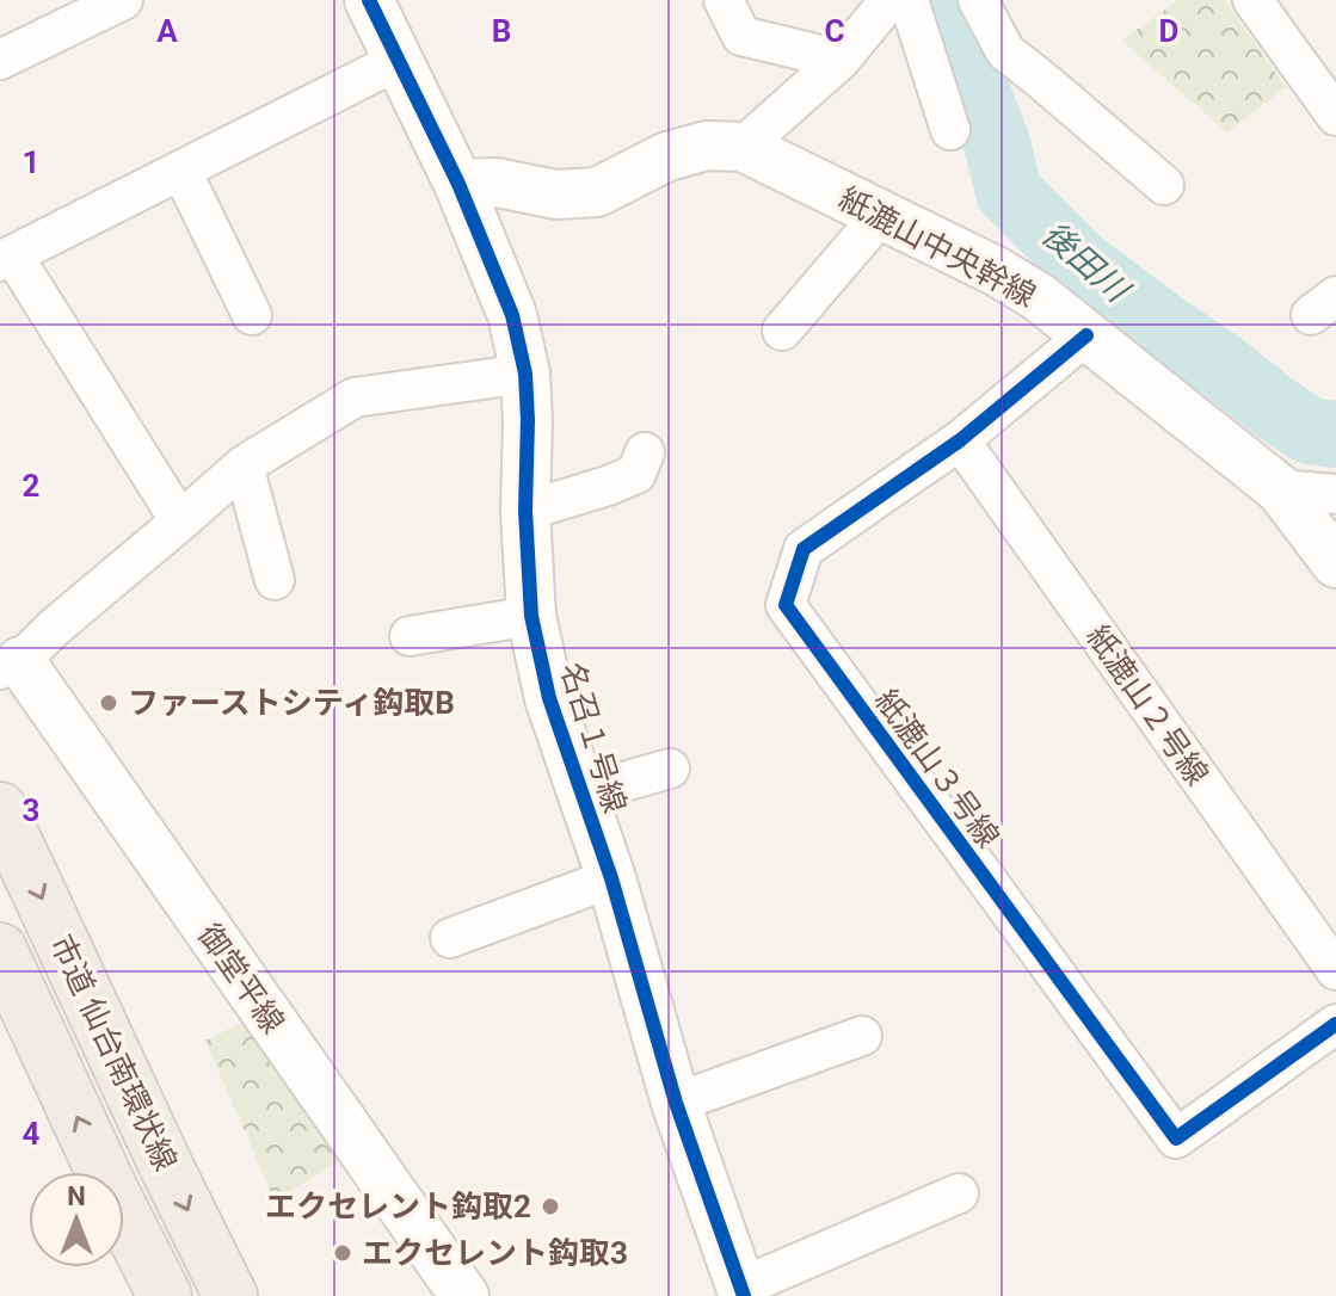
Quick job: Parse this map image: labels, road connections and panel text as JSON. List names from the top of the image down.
{
  "streets": {
    "main road": ["市道 仙台南環状線"],
    "street": [
      "紙漉山中央幹線",
      "紙漉山２号線",
      "名召１号線",
      "紙漉山３号線",
      "御堂平線"
    ]
  },
  "crossings": [
    ["紙漉山中央幹線", "名召１号線"],
    ["紙漉山中央幹線", "紙漉山３号線"],
    ["紙漉山２号線", "紙漉山３号線"]
  ],
  "water": ["後田川"],
  "places": ["ファーストシティ鈎取B", "エクセレント鈎取2", "エクセレント鈎取3"],
  "north": "top",
  "grid": {
    "columns": [
      "A",
      "B",
      "C",
      "D"
    ],
    "rows": [
      "1",
      "2",
      "3",
      "4"
    ]
  }
}
